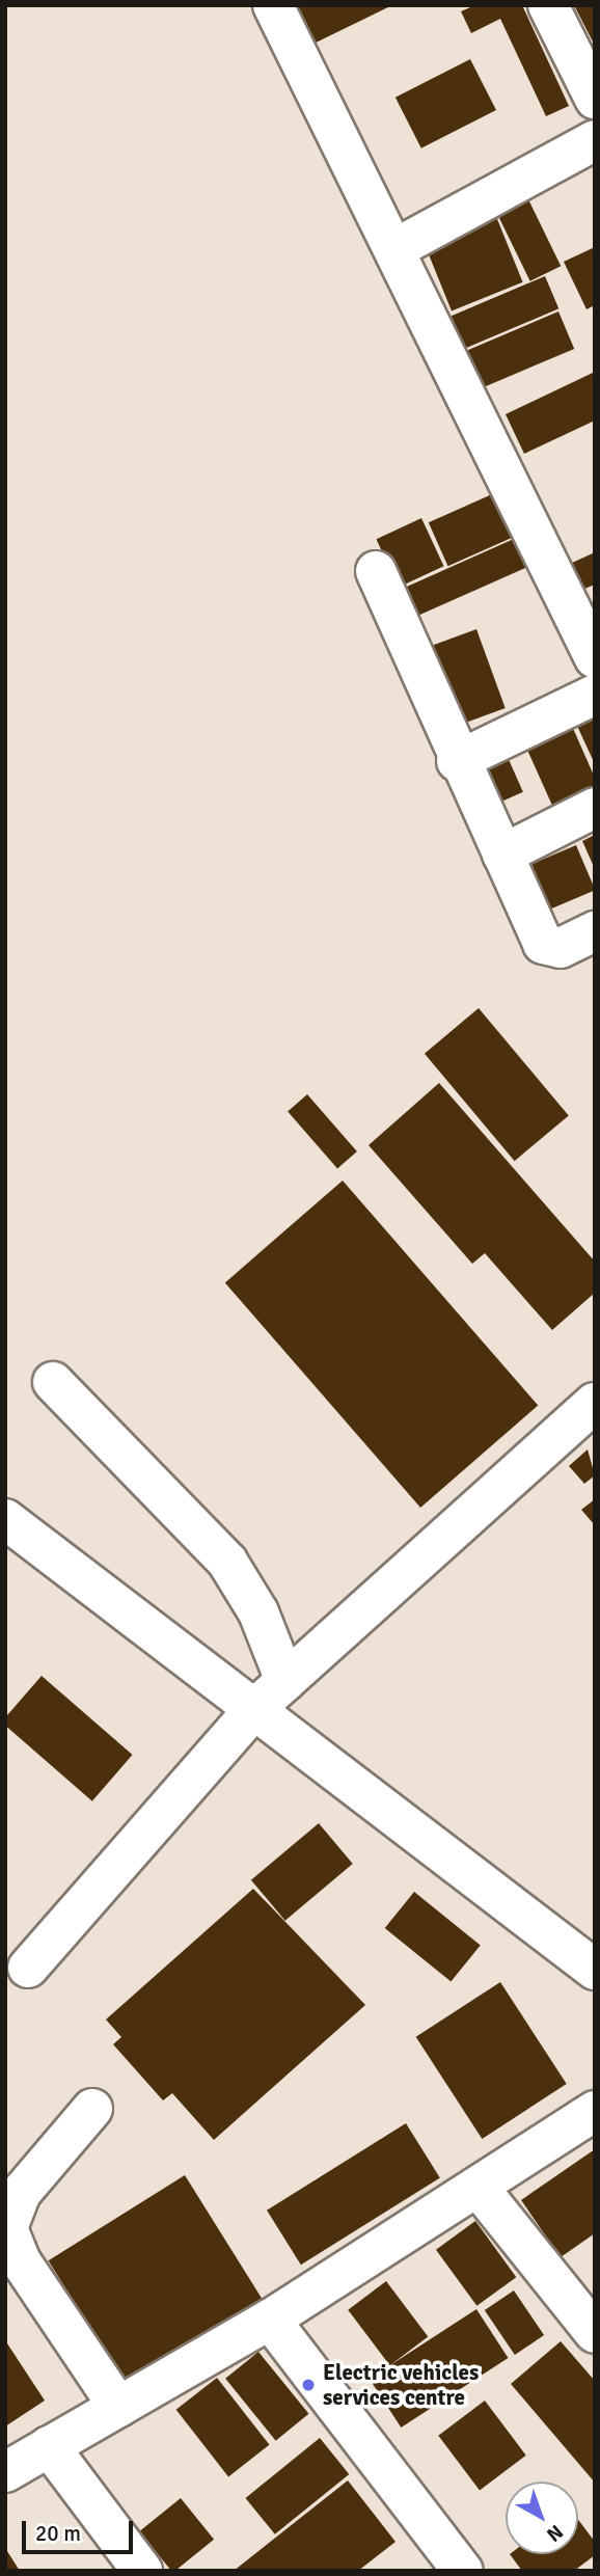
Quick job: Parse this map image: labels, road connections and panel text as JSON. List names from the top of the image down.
{
  "places": ["Electric vehicles services centre"],
  "scale_bar": "20 m",
  "north": "bottom right"
}
